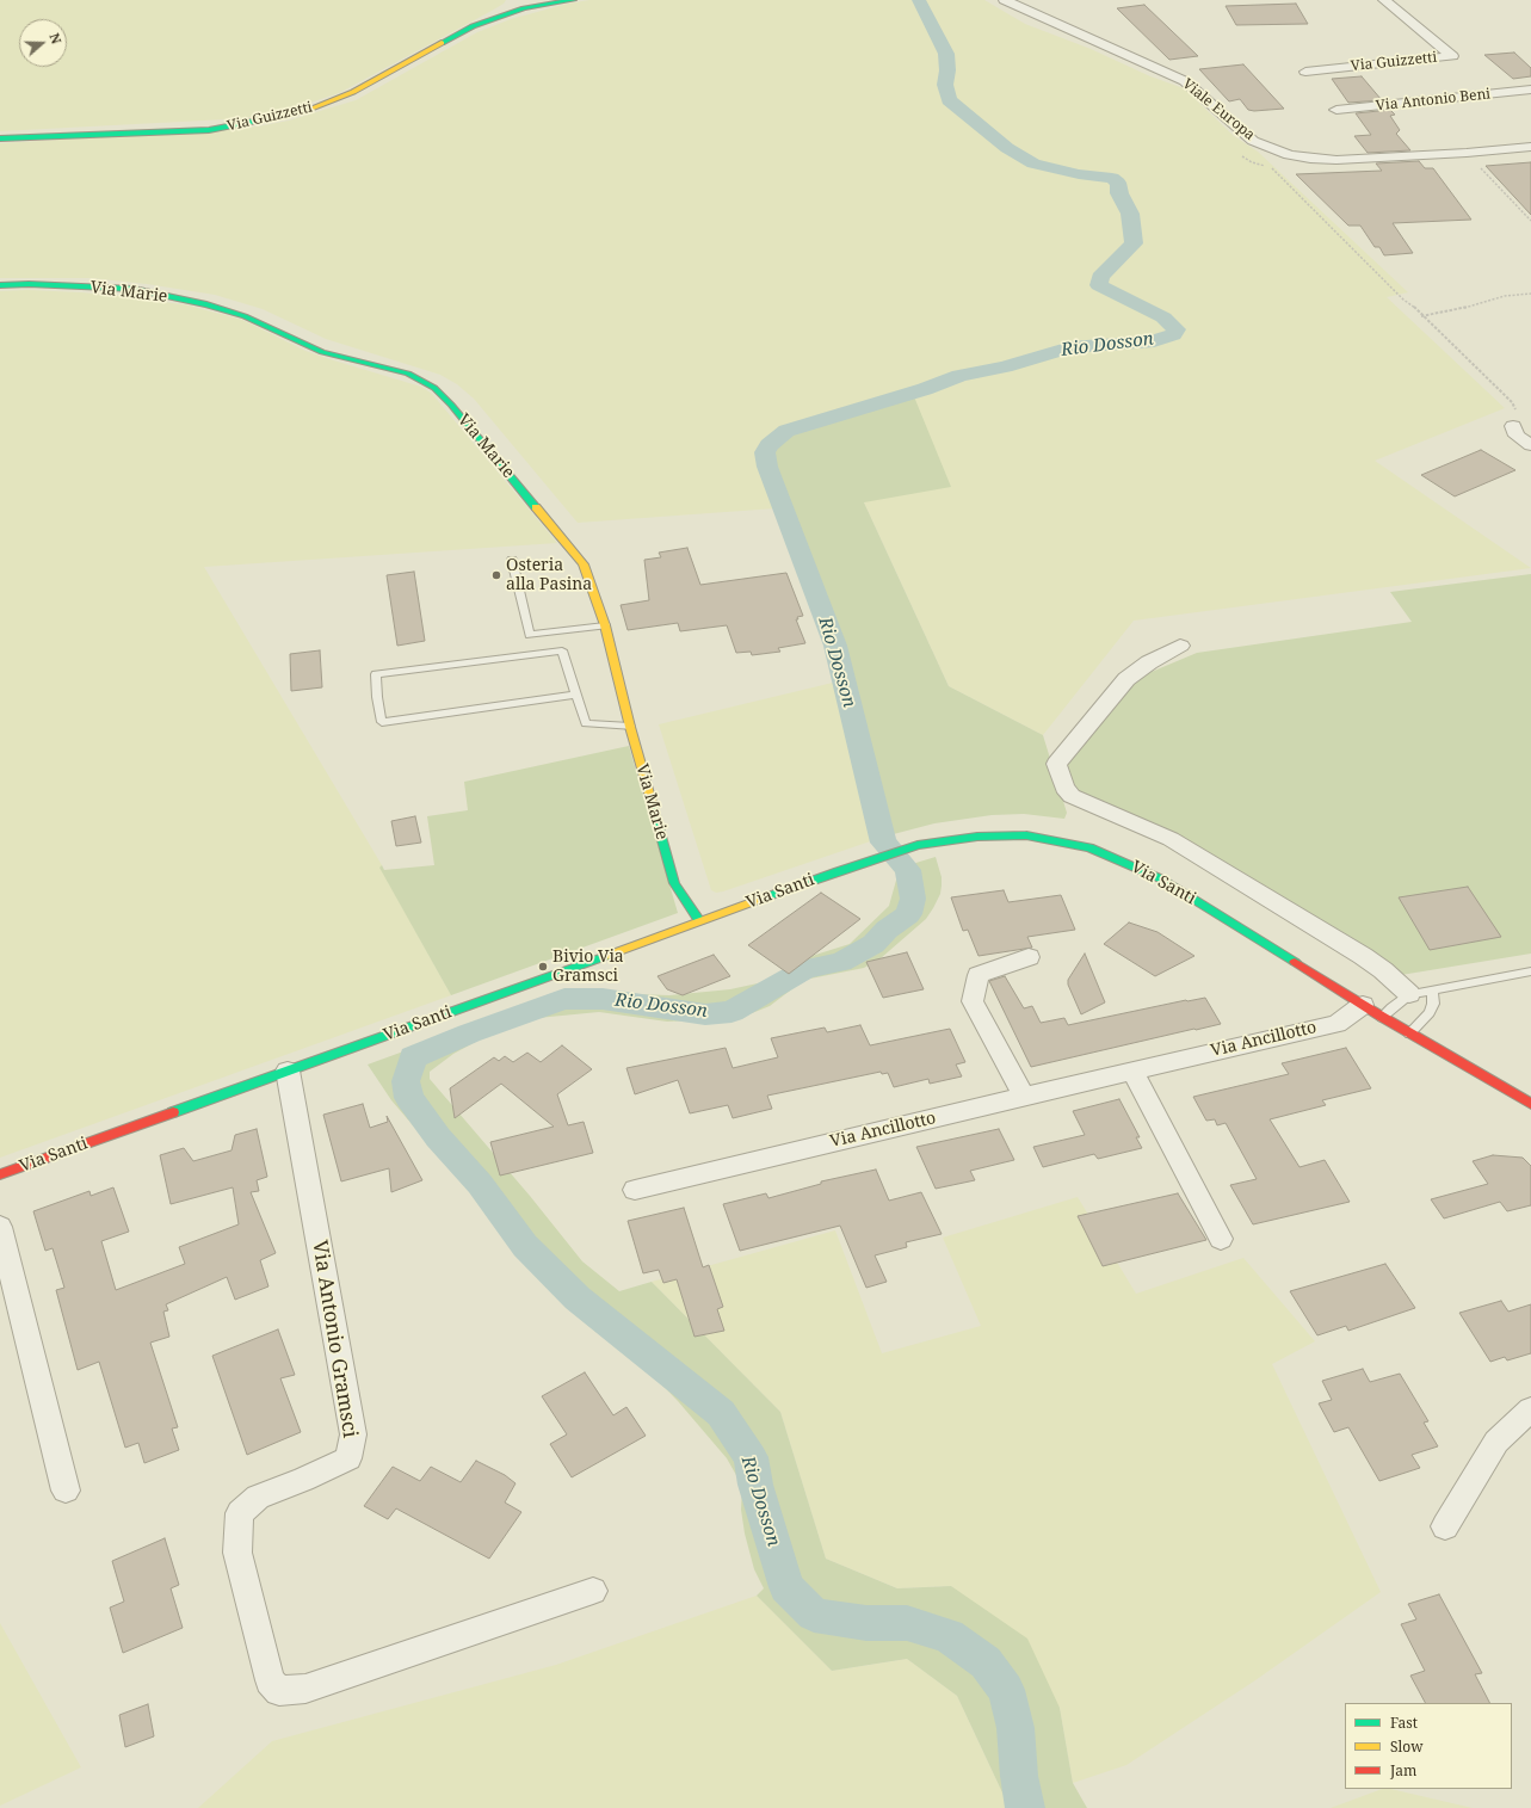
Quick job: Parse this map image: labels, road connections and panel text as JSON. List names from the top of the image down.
{
  "streets": {
    "street": [
      "Via Guizzetti",
      "Via Antonio Beni",
      "Viale Europa",
      "Via Marie",
      "Via Santi",
      "Via Ancillotto",
      "Via Antonio Gramsci"
    ]
  },
  "crossings": [
    ["Via Marie", "Via Santi"],
    ["Via Santi", "Via Ancillotto"],
    ["Via Santi", "Via Antonio Gramsci"]
  ],
  "water": ["Rio Dosson"],
  "places": ["Osteria alla Pasina", "Bivio Via Gramsci"],
  "legend": ["Fast", "Slow", "Jam"],
  "north": "right"
}
